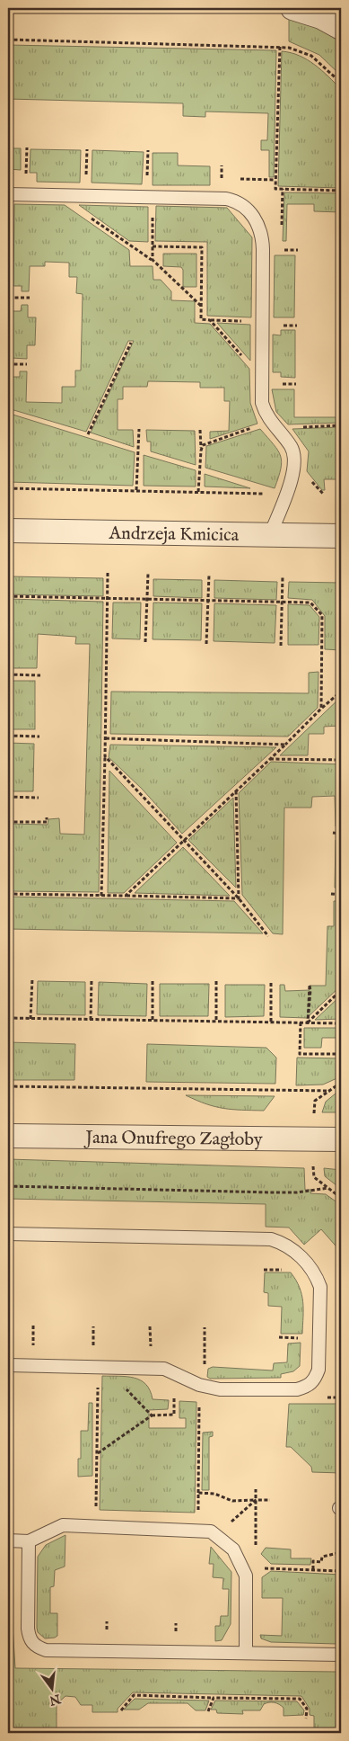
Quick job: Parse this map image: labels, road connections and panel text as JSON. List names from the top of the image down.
{
  "streets": {
    "street": ["Andrzeja Kmicica", "Jana Onufrego Zagłoby"]
  },
  "north": "bottom"
}
